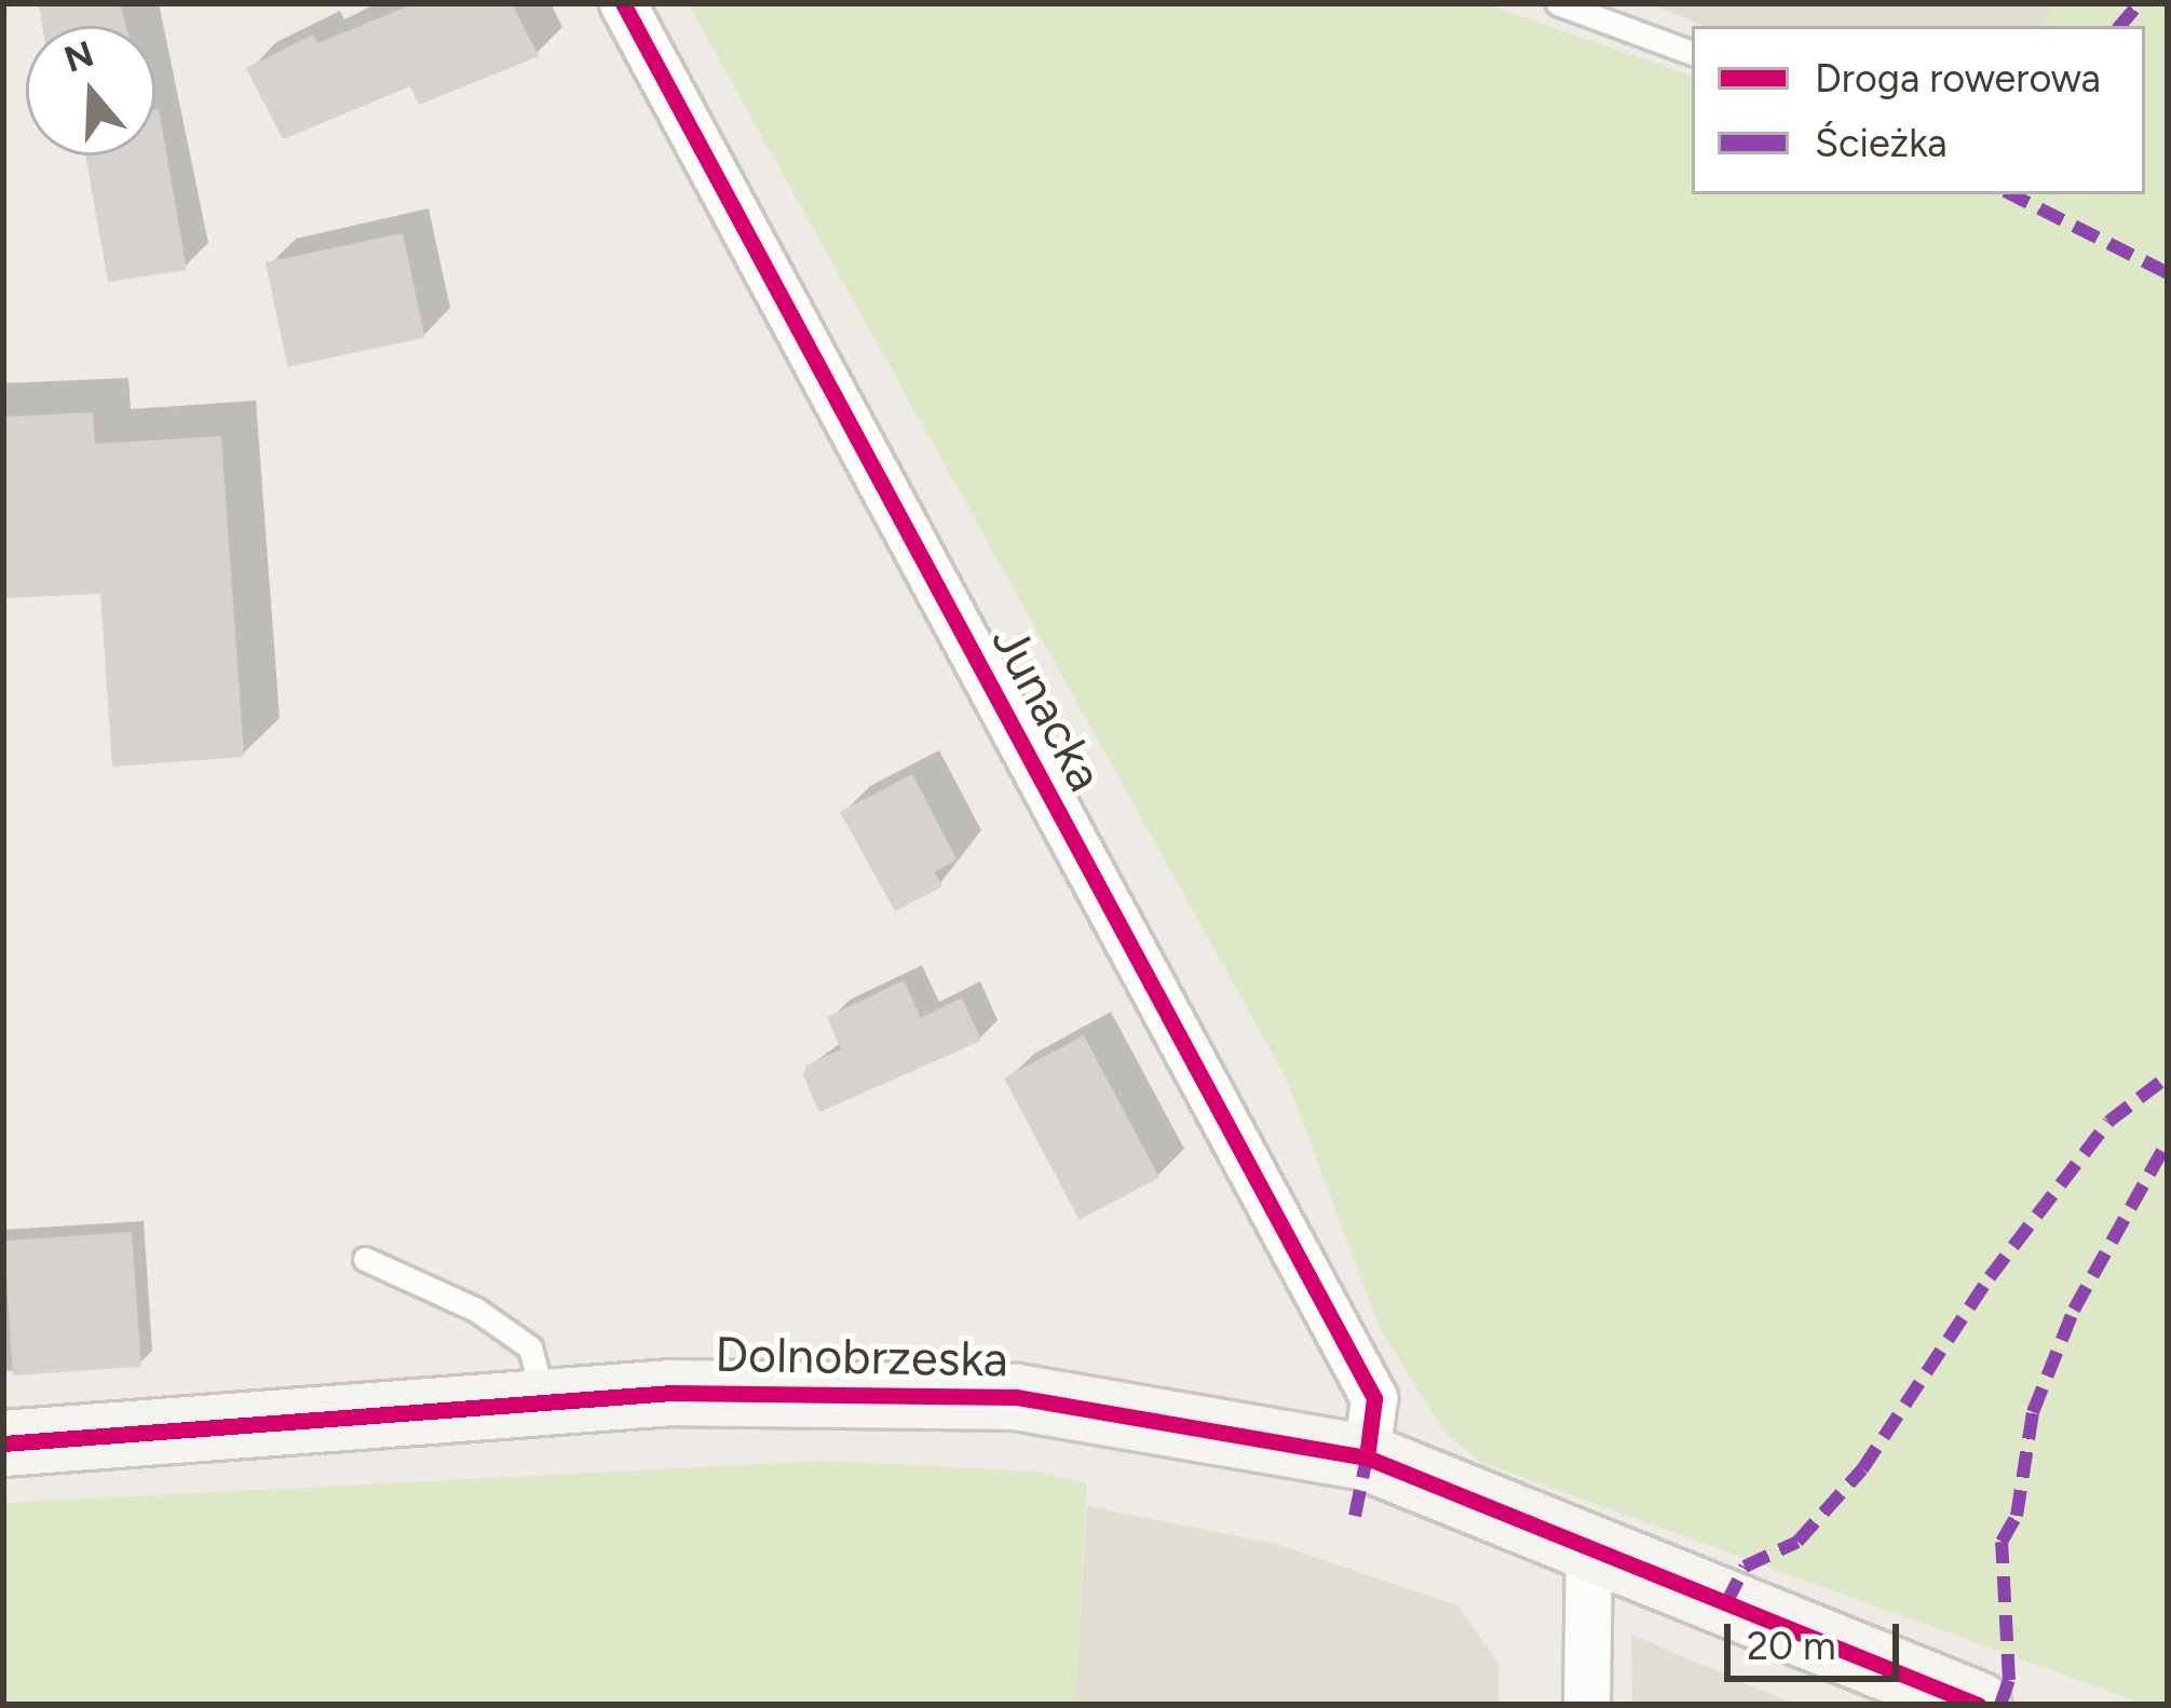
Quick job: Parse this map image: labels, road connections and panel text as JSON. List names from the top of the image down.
{
  "streets": {
    "street": ["Junacka", "Dolnobrzeska"]
  },
  "crossings": [
    ["Junacka", "Dolnobrzeska"]
  ],
  "legend": ["Droga rowerowa", "Ścieżka"],
  "scale_bar": "20 m",
  "north": "top"
}
